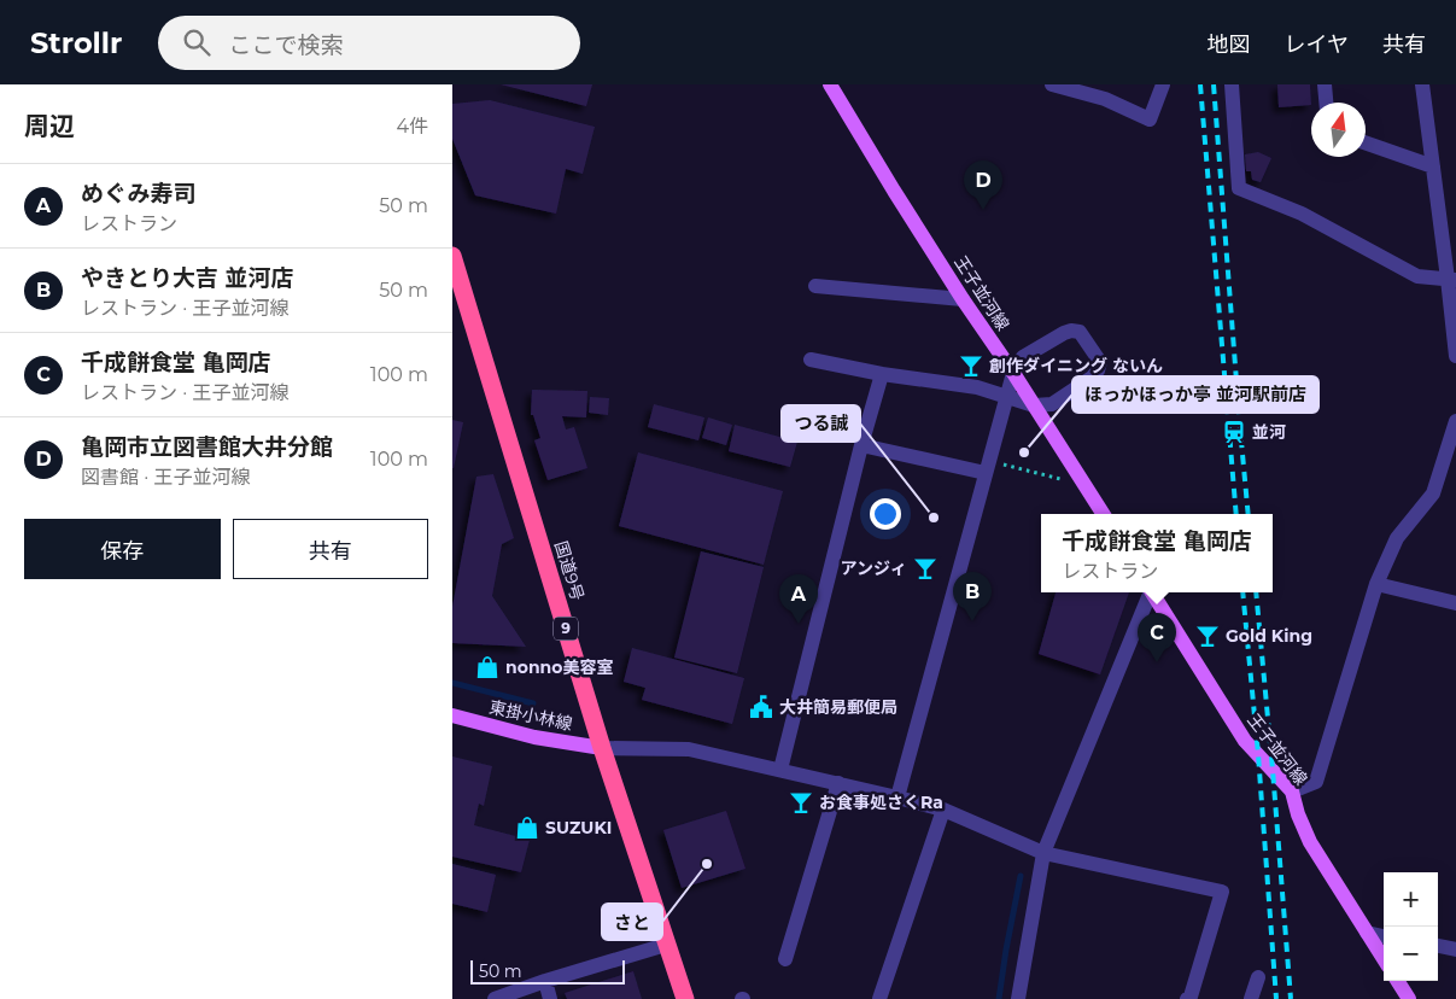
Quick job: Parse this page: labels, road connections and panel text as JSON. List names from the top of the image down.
{
  "streets": {
    "highway": ["国道9号", "9"],
    "main road": ["王子並河線", "東掛小林線"]
  },
  "crossings": [
    ["国道9号", "東掛小林線"]
  ],
  "places": {
    "bar": [
      "創作ダイニング ないん",
      "アンジィ",
      "Gold King",
      "お食事処さくRa"
    ],
    "station": ["並河"],
    "other": ["ほっかほっか亭 並河駅前店", "つる誠", "さと"],
    "shop": ["nonno美容室", "SUZUKI"],
    "public building": ["大井簡易郵便局"]
  },
  "scale_bar": "50 m",
  "north": "top",
  "page": {
    "header": "Strollr",
    "search": "ここで検索",
    "nav": ["地図", "レイヤ", "共有"],
    "heading": ["周辺", "4件"],
    "pins": [
      "D",
      "B",
      "A",
      "C"
    ],
    "list": [
      {
        "mark": "A",
        "name": "めぐみ寿司",
        "note": "レストラン",
        "value": "50 m"
      },
      {
        "mark": "B",
        "name": "やきとり大吉 並河店",
        "note": "レストラン · 王子並河線",
        "value": "50 m"
      },
      {
        "mark": "C",
        "name": "千成餅食堂 亀岡店",
        "note": "レストラン · 王子並河線",
        "value": "100 m"
      },
      {
        "mark": "D",
        "name": "亀岡市立図書館大井分館",
        "note": "図書館 · 王子並河線",
        "value": "100 m"
      }
    ],
    "buttons": ["保存", "共有"],
    "popup": ["千成餅食堂 亀岡店", "レストラン"],
    "map_buttons": ["+", "−"],
    "scale": "50 m"
  }
}
